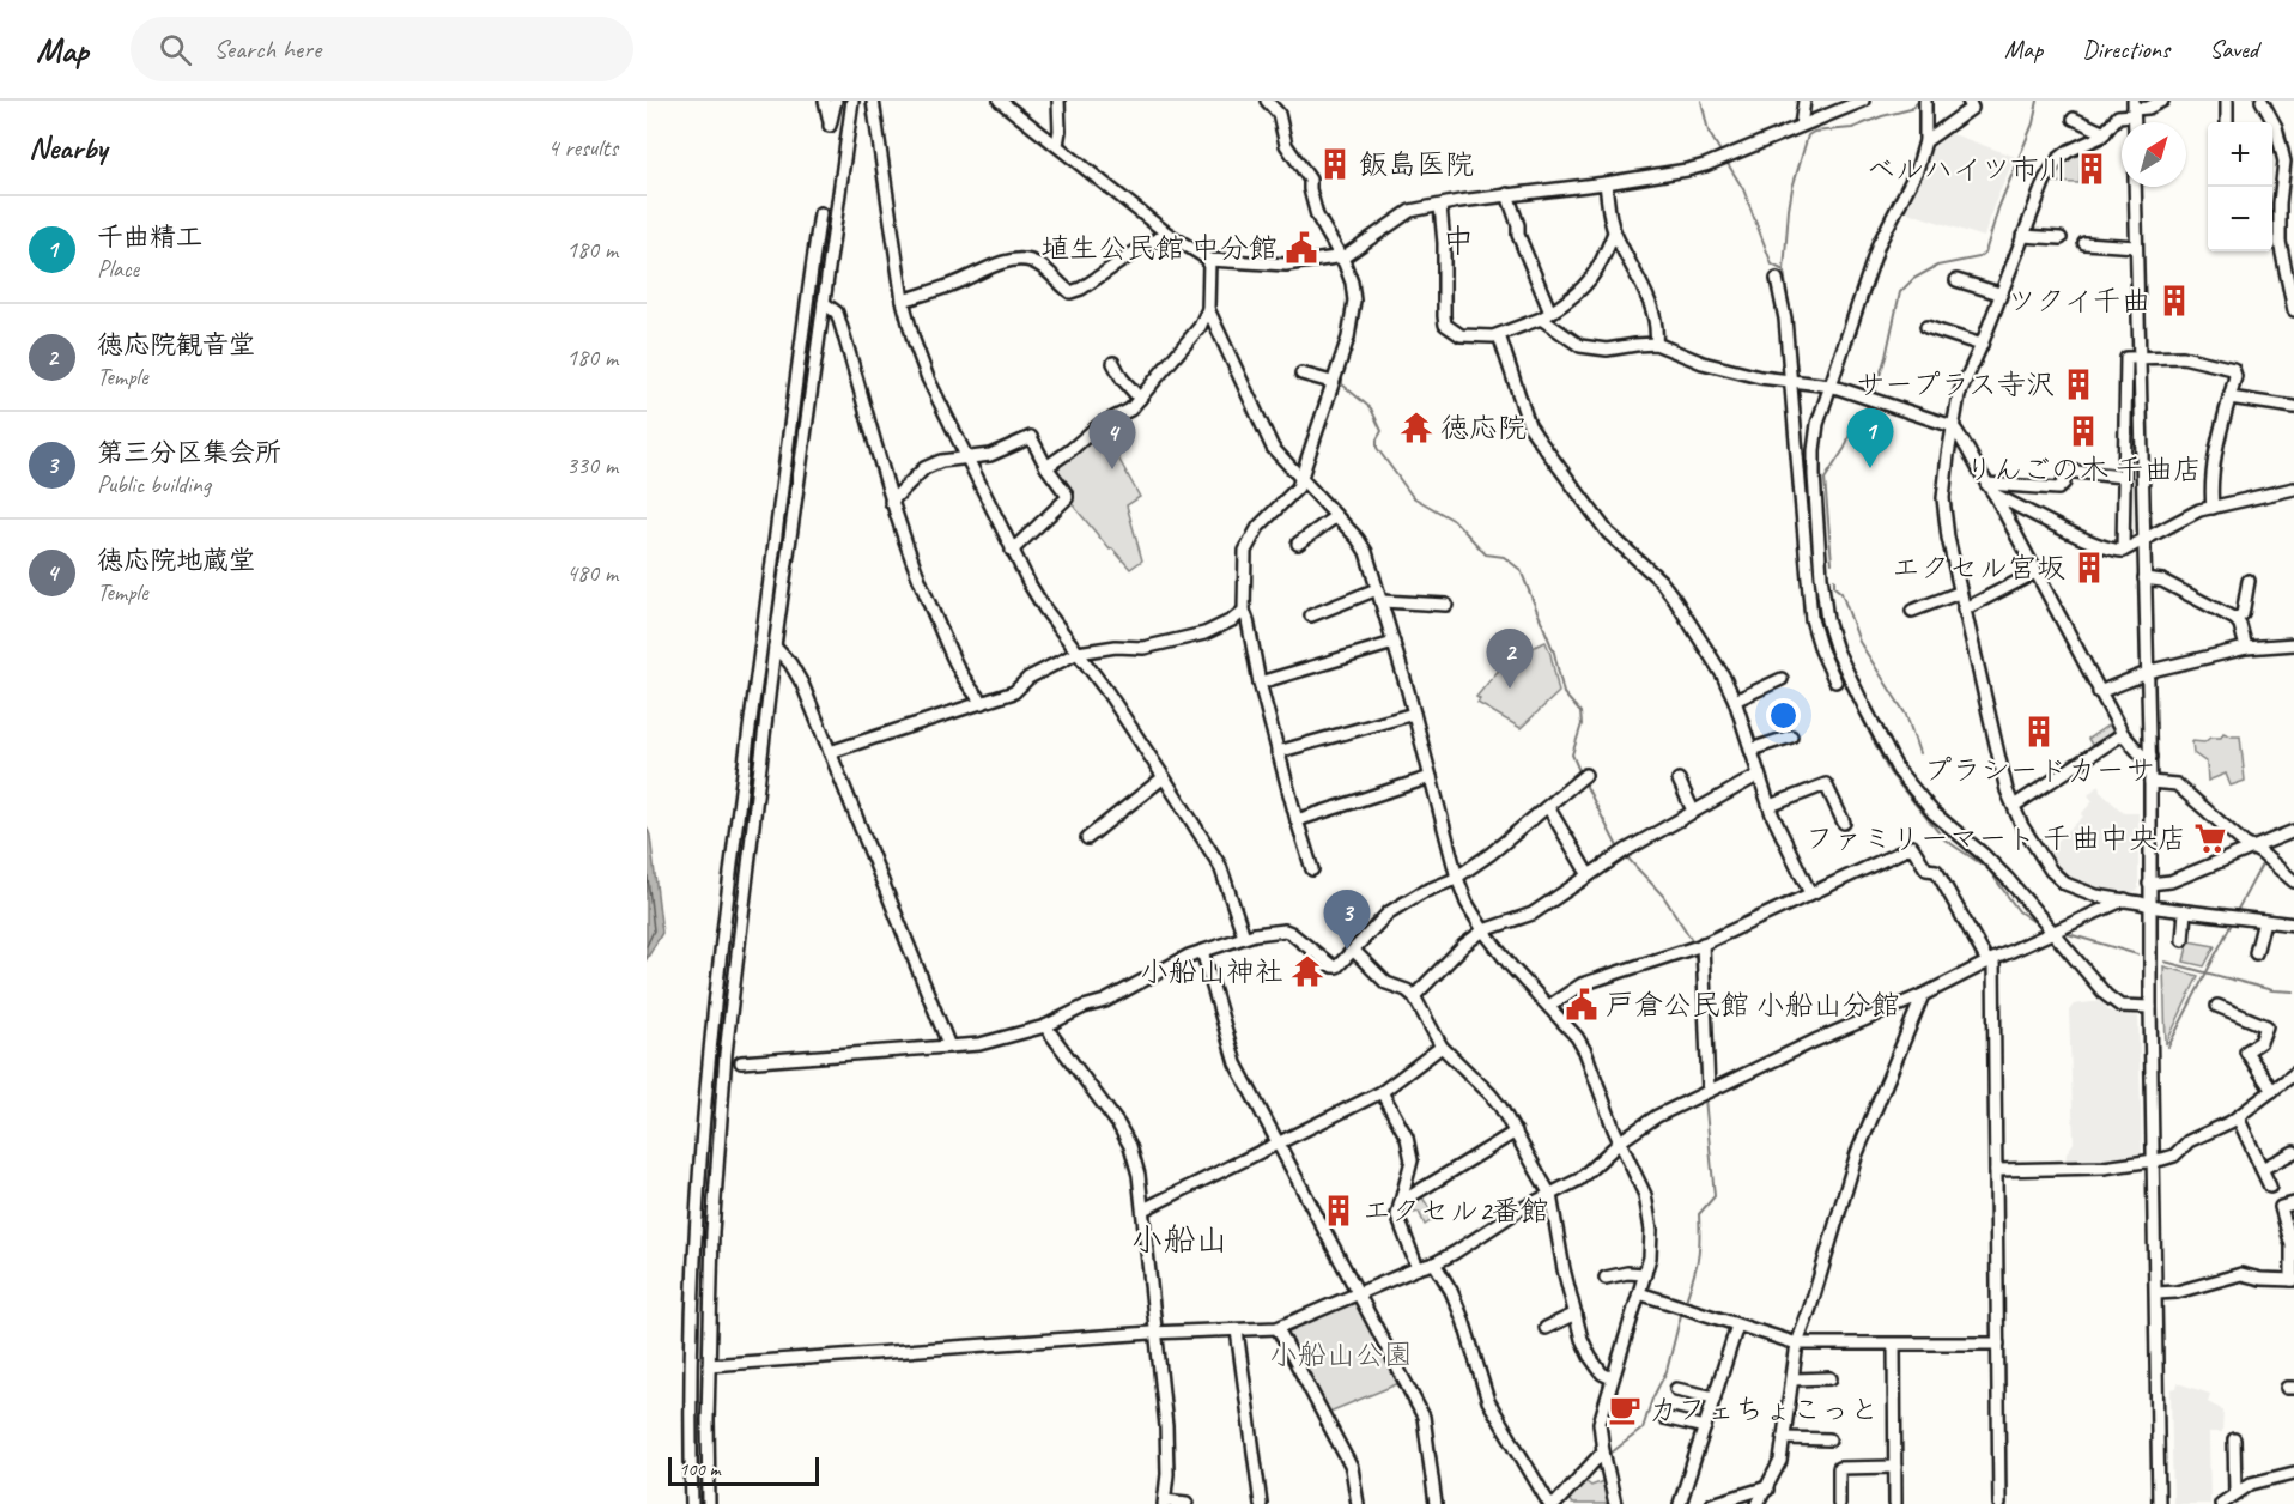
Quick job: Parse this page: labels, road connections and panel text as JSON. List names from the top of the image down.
{
  "districts": ["中", "小船山"],
  "parks": ["小船山公園"],
  "places": {
    "building": [
      "飯島医院",
      "ベルハイツ市川",
      "ツクイ千曲",
      "サープラス寺沢",
      "りんごの木 千曲店",
      "エクセル宮坂",
      "プラシードカーサ",
      "エクセル2番館"
    ],
    "public building": ["埴生公民館 中分館", "戸倉公民館 小船山分館"],
    "temple": ["徳応院", "小船山神社"],
    "supermarket": ["ファミリーマート 千曲中央店"],
    "cafe": ["カフェちょこっと"]
  },
  "scale_bar": "100 m",
  "north": "top right",
  "page": {
    "header": "Map",
    "search": "Search here",
    "nav": ["Map", "Directions", "Saved"],
    "heading": ["Nearby", "4 results"],
    "map_buttons": ["+", "−"],
    "list": [
      {
        "mark": "1",
        "name": "千曲精工",
        "note": "Place",
        "value": "180 m"
      },
      {
        "mark": "2",
        "name": "徳応院観音堂",
        "note": "Temple",
        "value": "180 m"
      },
      {
        "mark": "3",
        "name": "第三分区集会所",
        "note": "Public building",
        "value": "330 m"
      },
      {
        "mark": "4",
        "name": "徳応院地蔵堂",
        "note": "Temple",
        "value": "480 m"
      }
    ],
    "pins": [
      "1",
      "4",
      "2",
      "3"
    ],
    "scale": "100 m"
  }
}
